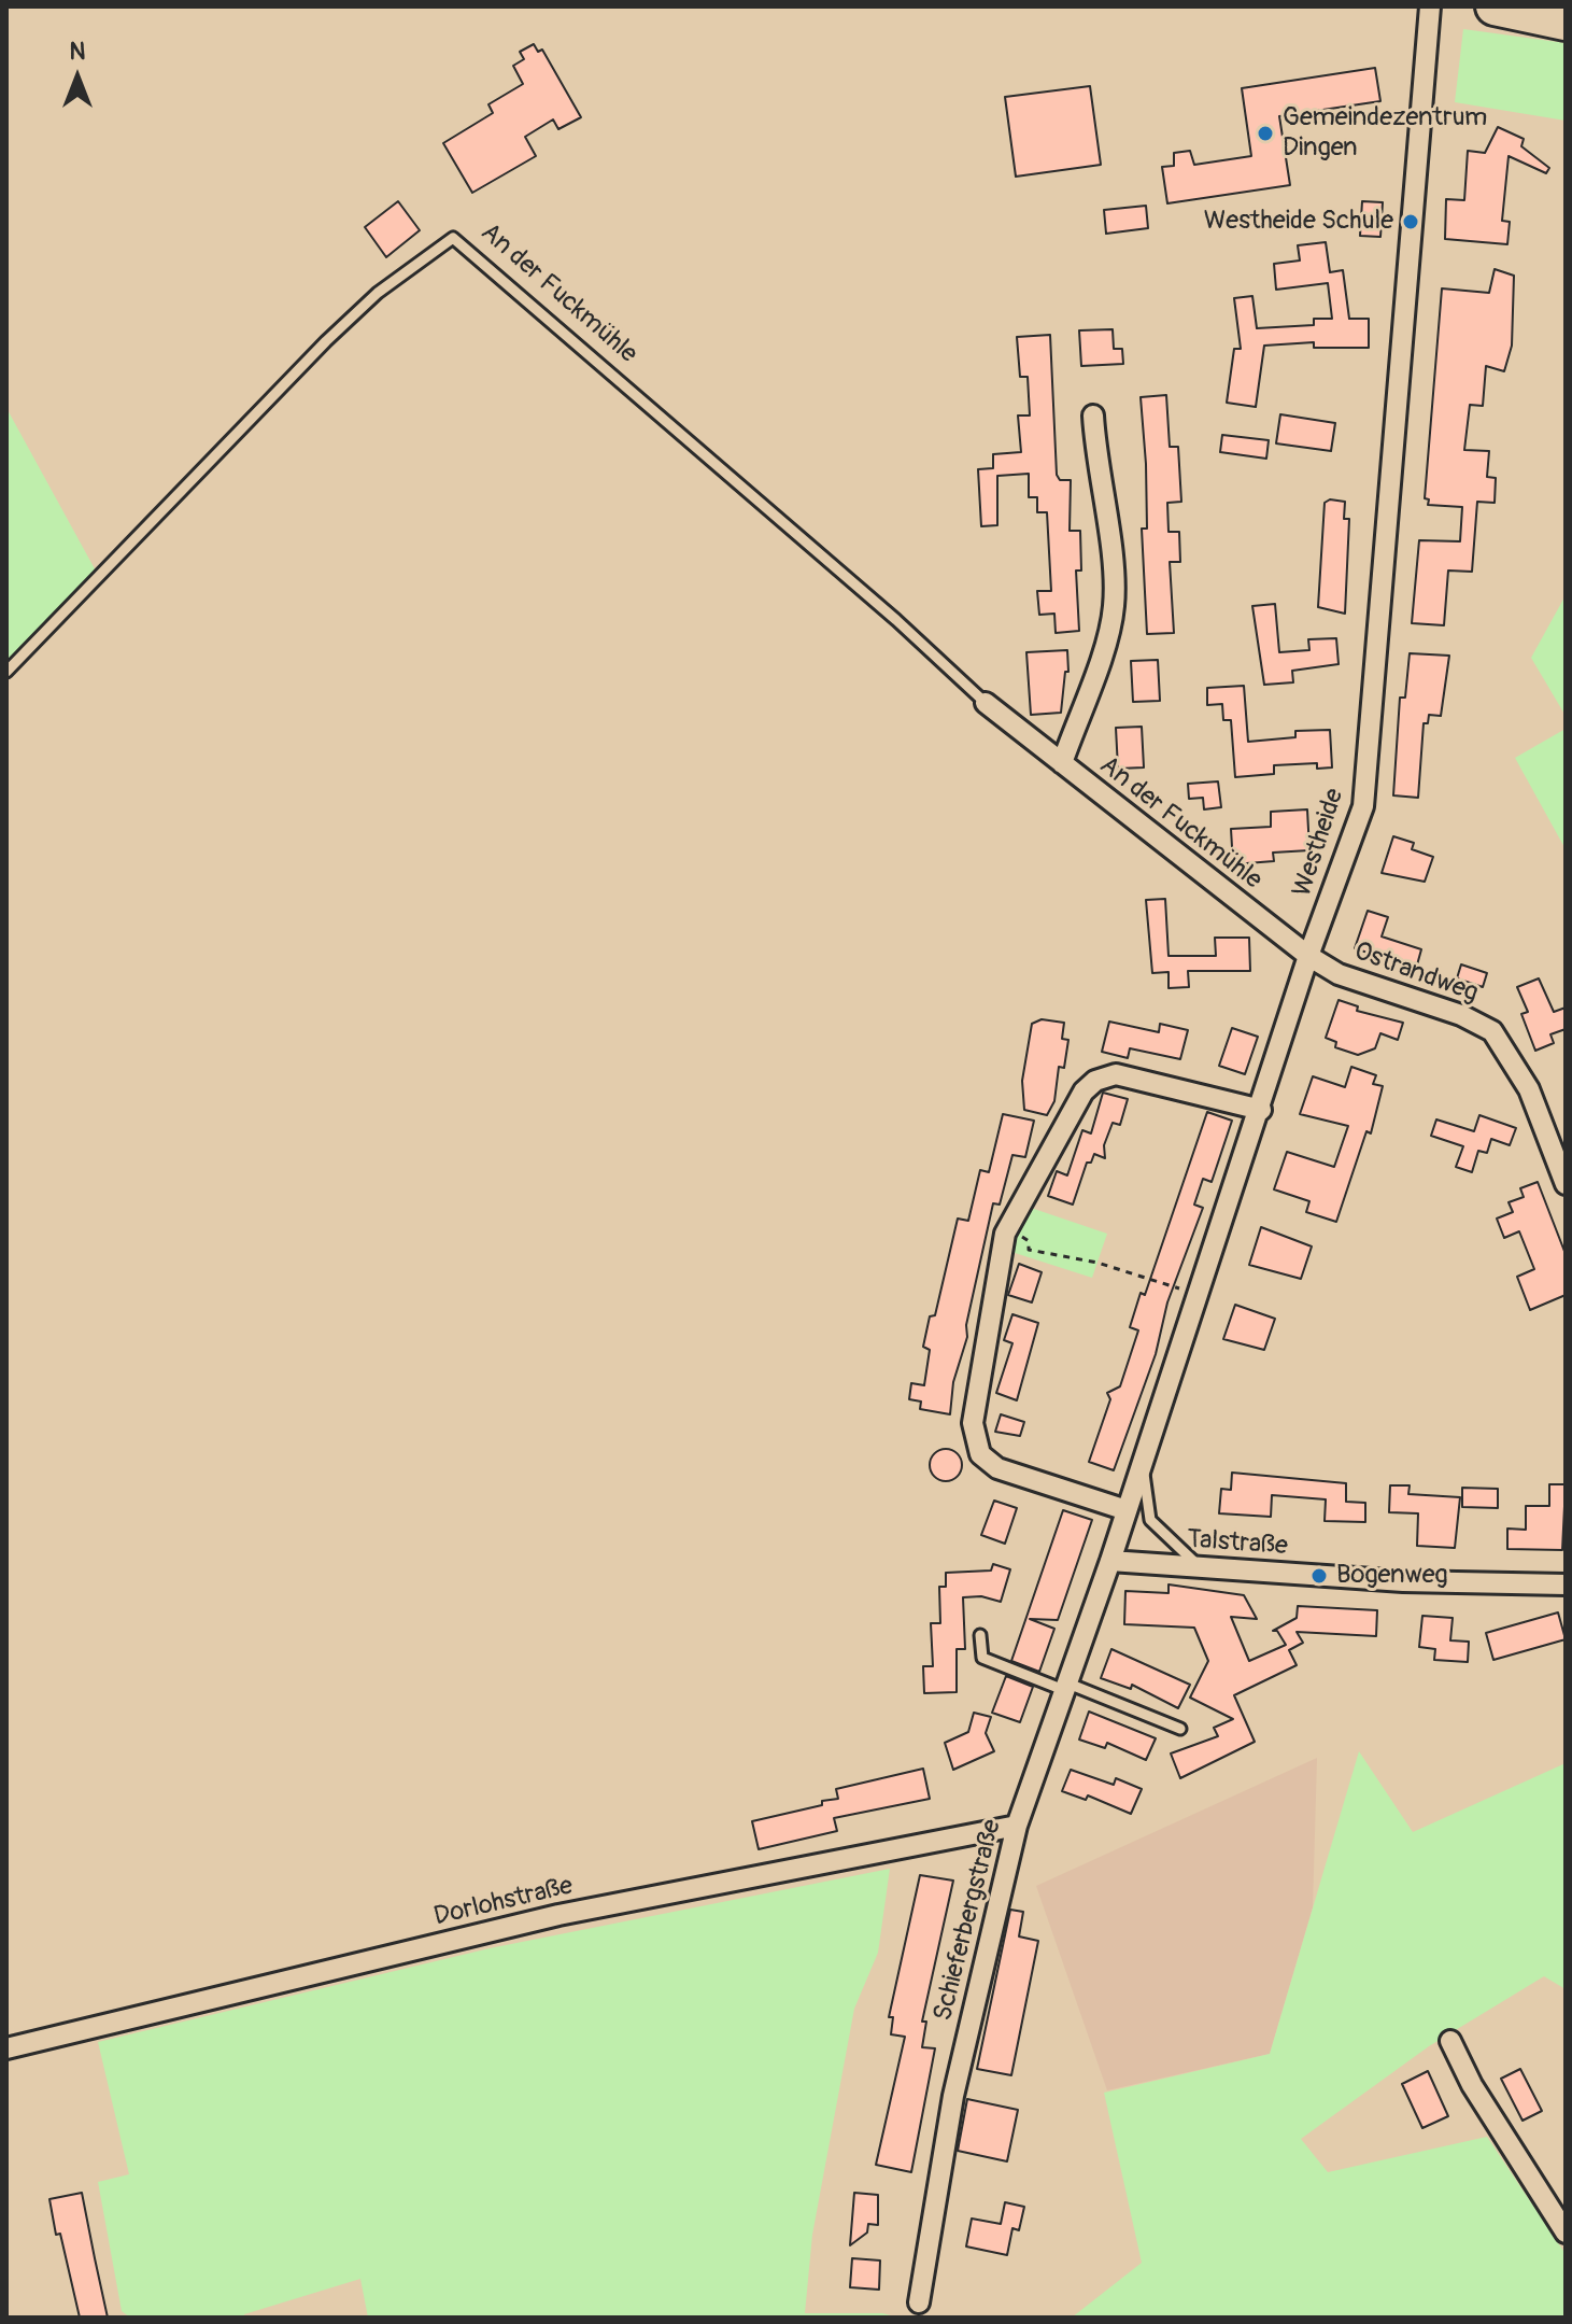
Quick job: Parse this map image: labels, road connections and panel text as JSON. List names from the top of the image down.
{
  "streets": {
    "street": [
      "An der Fuckmühle",
      "Westheide",
      "Ostrandweg",
      "Talstraße",
      "Dorlohstraße",
      "Schieferbergstraße"
    ]
  },
  "crossings": [
    ["An der Fuckmühle", "Westheide"],
    ["An der Fuckmühle", "Ostrandweg"],
    ["Westheide", "Ostrandweg"],
    ["Westheide", "Talstraße"],
    ["Westheide", "Schieferbergstraße"],
    ["Talstraße", "Schieferbergstraße"],
    ["Dorlohstraße", "Schieferbergstraße"]
  ],
  "places": ["Gemeindezentrum Dingen", "Westheide Schule", "Bogenweg"],
  "north": "top"
}
